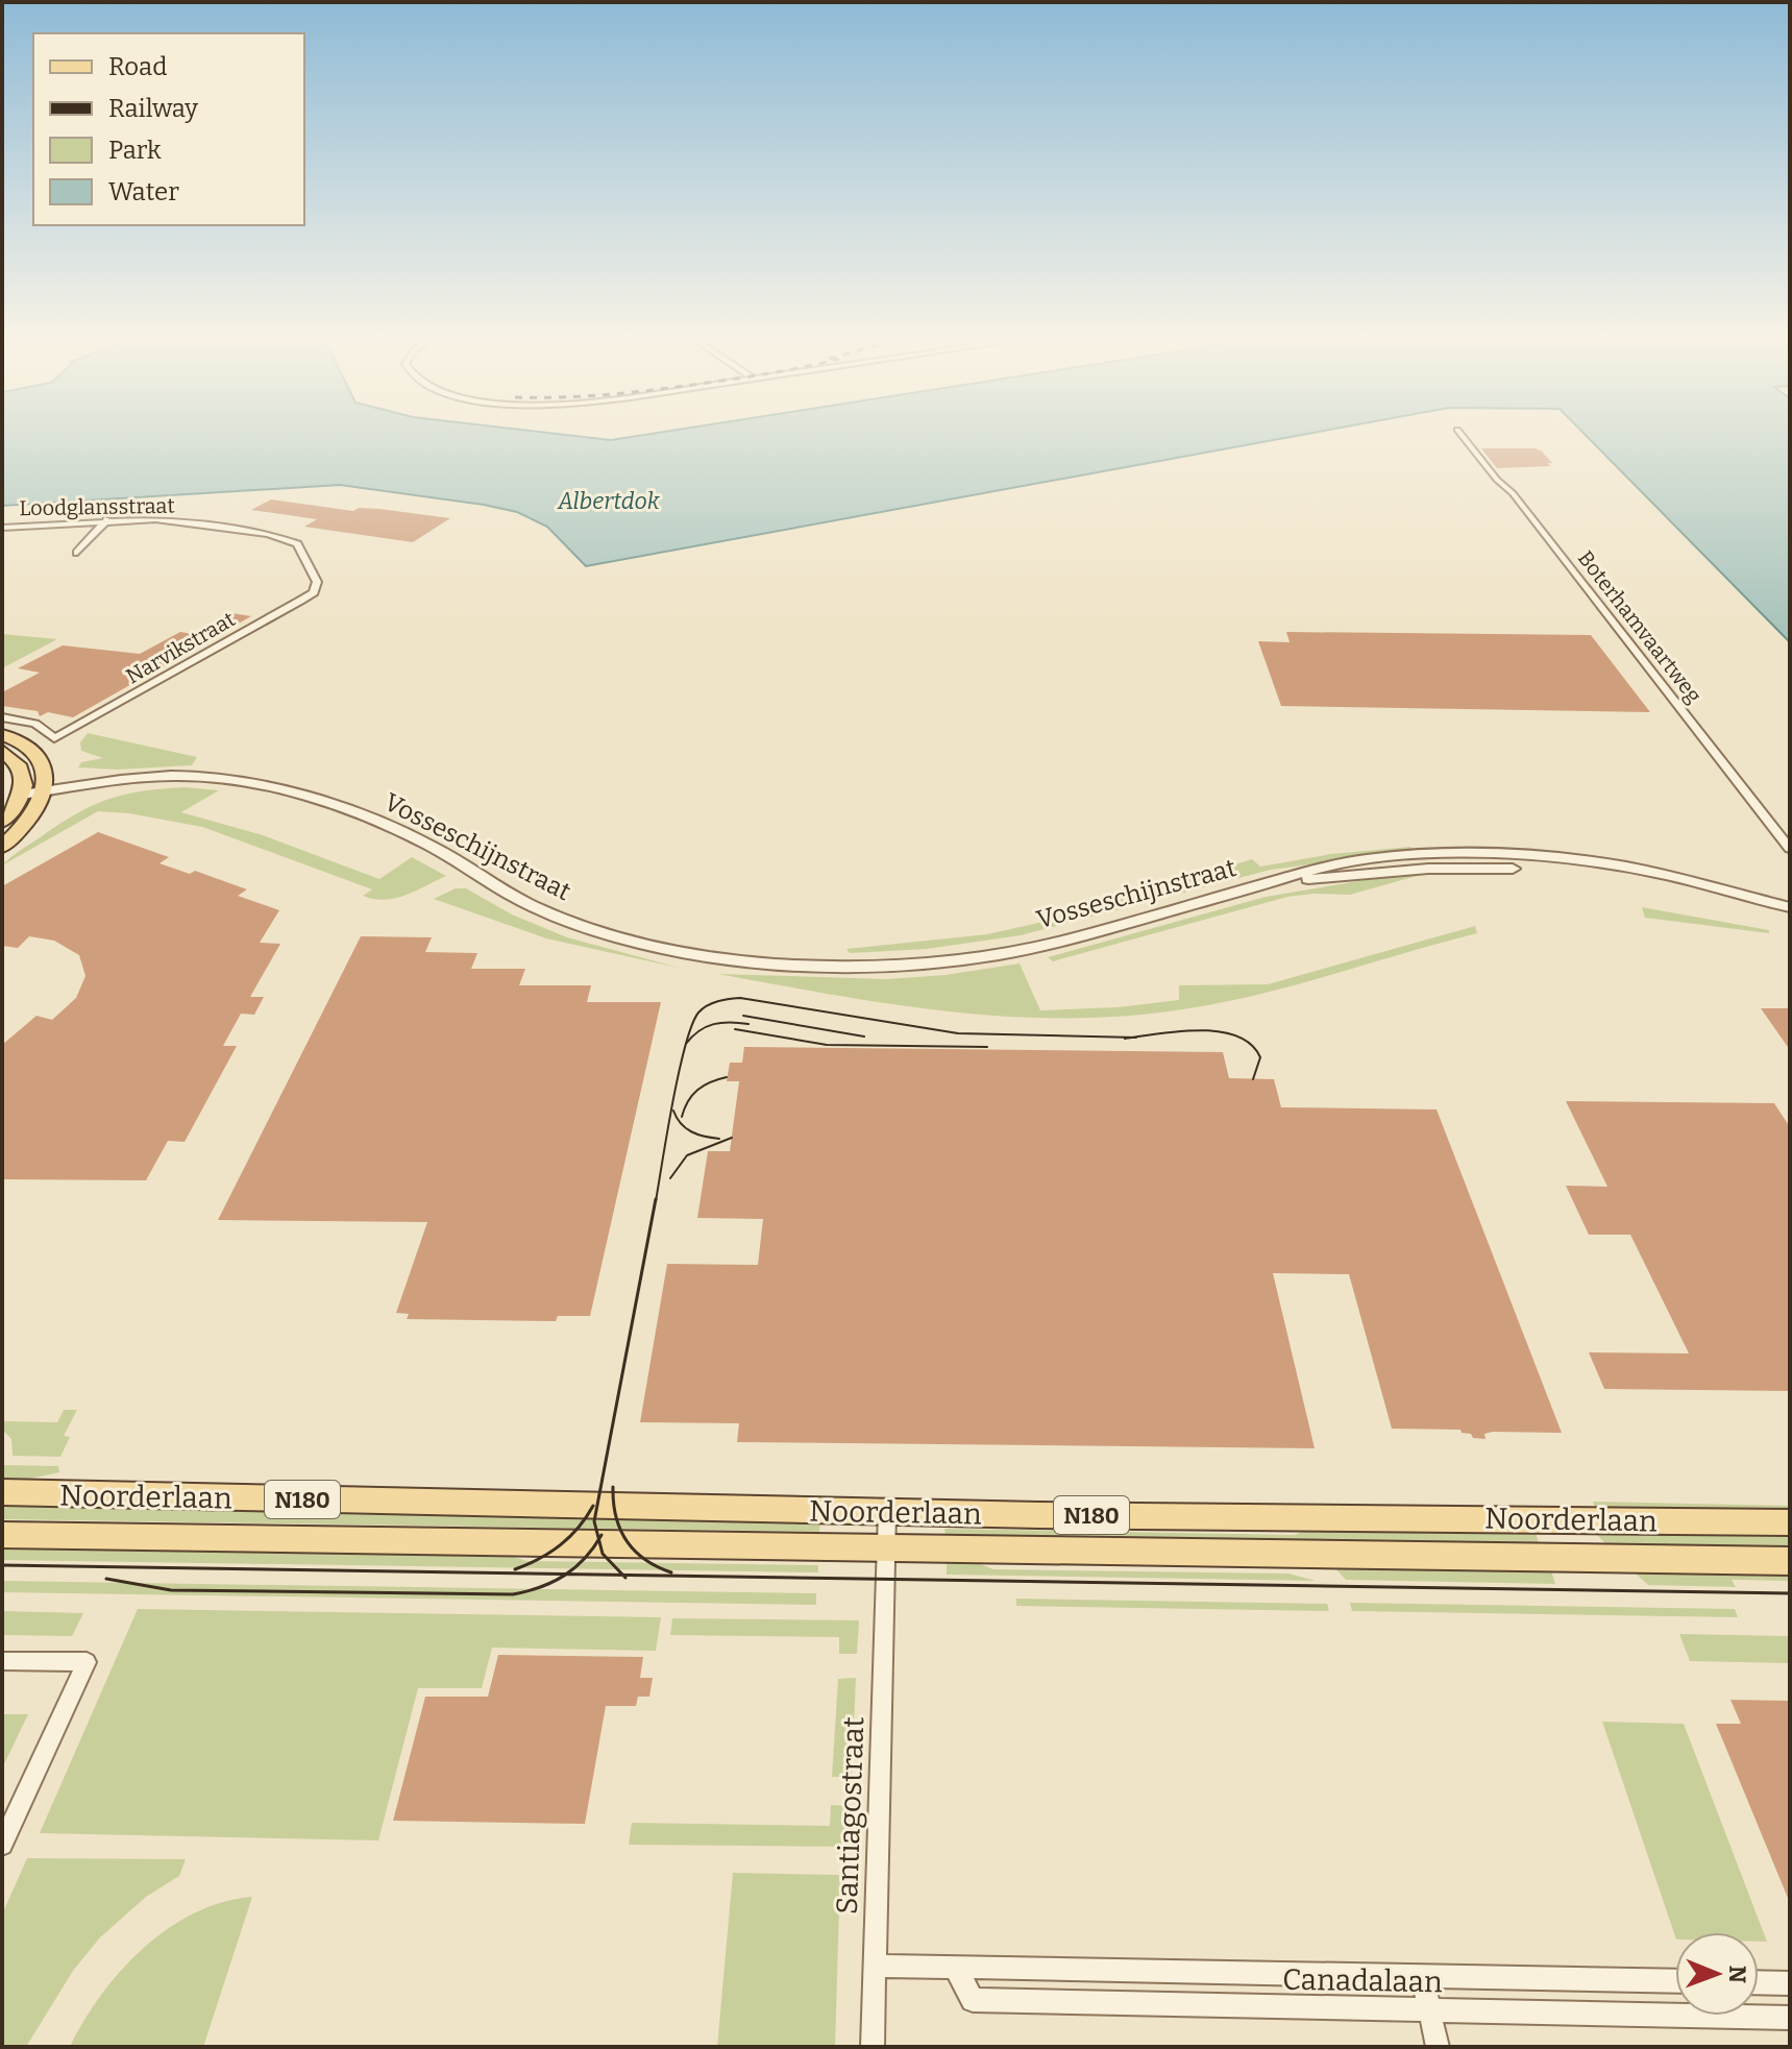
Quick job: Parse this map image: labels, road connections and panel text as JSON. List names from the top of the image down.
{
  "streets": {
    "main road": ["Noorderlaan", "N180"],
    "street": [
      "Loodglansstraat",
      "Boterhamvaartweg",
      "Narvikstraat",
      "Vosseschijnstraat",
      "Santiagostraat",
      "Canadalaan"
    ]
  },
  "crossings": [
    ["Loodglansstraat", "Narvikstraat"],
    ["Noorderlaan", "Santiagostraat"],
    ["Santiagostraat", "Canadalaan"]
  ],
  "water": ["Albertdok"],
  "legend": [
    "Road",
    "Railway",
    "Park",
    "Water"
  ],
  "north": "right"
}
